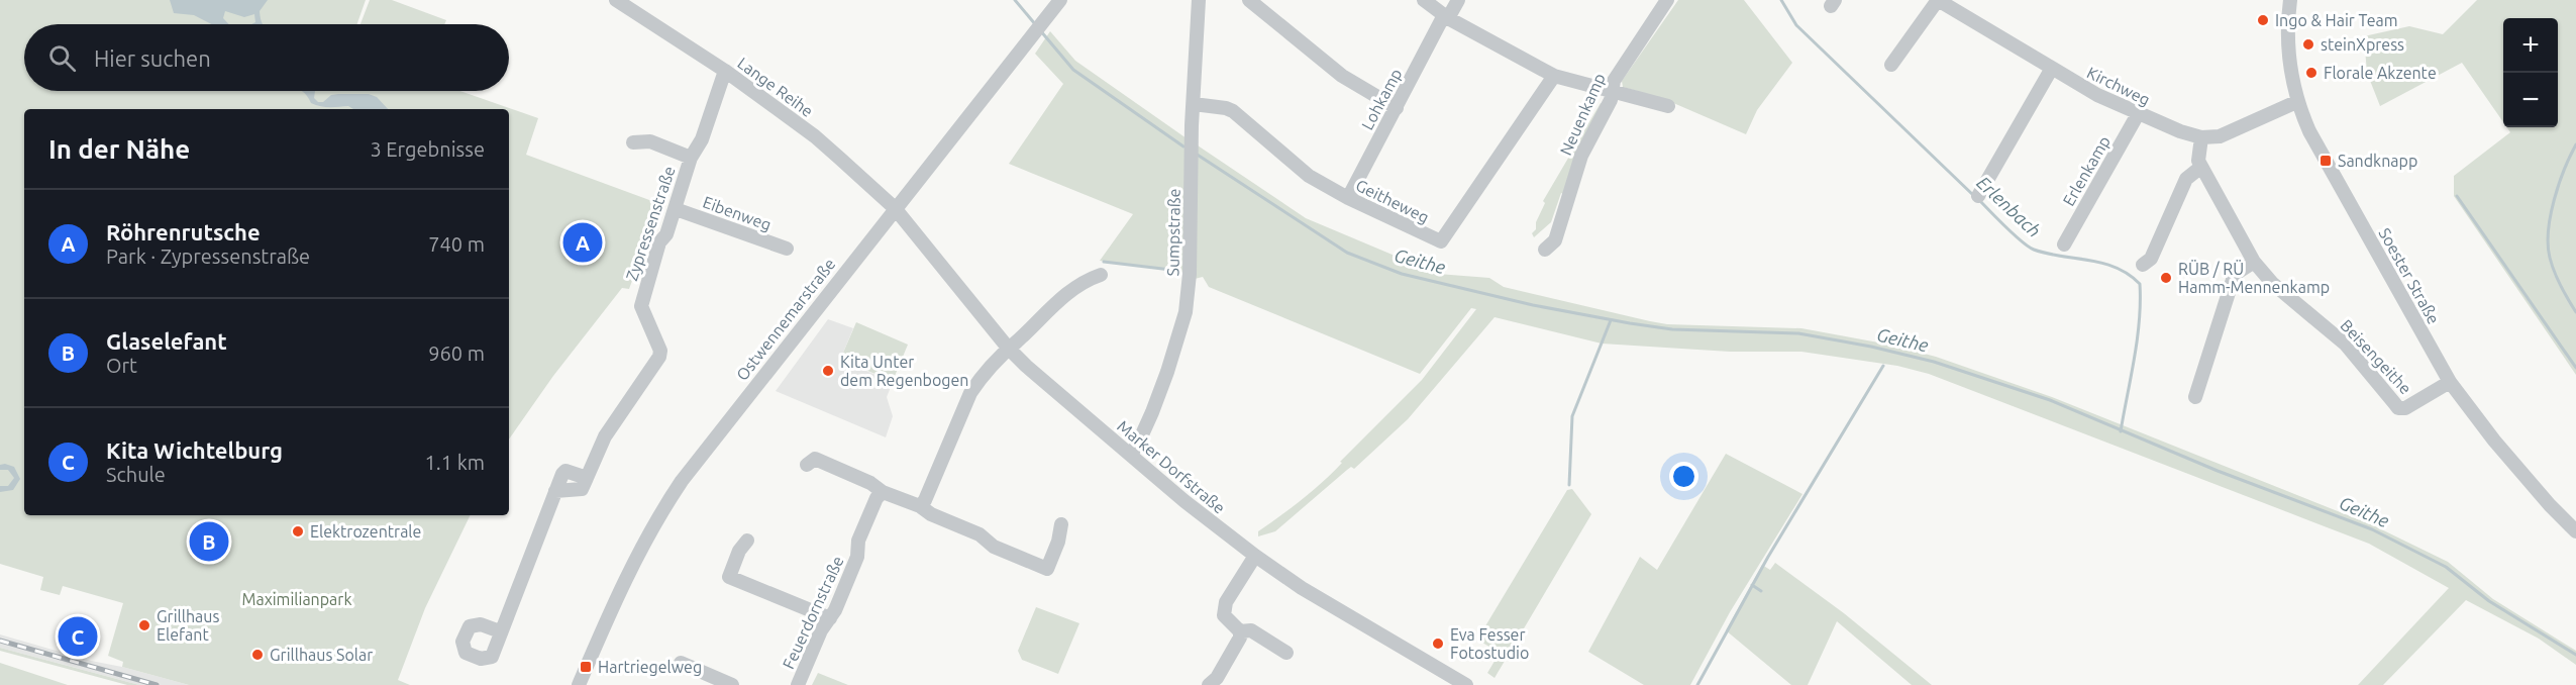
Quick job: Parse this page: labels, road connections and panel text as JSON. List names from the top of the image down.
{
  "streets": {
    "street": [
      "Kirchweg",
      "Lange Reihe",
      "Lohkamp",
      "Neuenkamp",
      "Erlenkamp",
      "Geitheweg",
      "Eibenweg",
      "Zypressenstraße",
      "Sumpstraße",
      "Soester Straße",
      "Ostwennemarstraße",
      "Beisengeithe",
      "Marker Dorfstraße",
      "Feuerdornstraße"
    ]
  },
  "crossings": [
    ["Kirchweg", "Erlenkamp"],
    ["Kirchweg", "Soester Straße"],
    ["Kirchweg", "Beisengeithe"],
    ["Lange Reihe", "Zypressenstraße"],
    ["Lange Reihe", "Ostwennemarstraße"],
    ["Lange Reihe", "Marker Dorfstraße"],
    ["Lohkamp", "Geitheweg"],
    ["Geitheweg", "Sumpstraße"],
    ["Eibenweg", "Zypressenstraße"],
    ["Sumpstraße", "Marker Dorfstraße"],
    ["Soester Straße", "Beisengeithe"],
    ["Ostwennemarstraße", "Marker Dorfstraße"]
  ],
  "water": ["Erlenbach", "Geithe"],
  "parks": ["Maximilianpark"],
  "places": {
    "other": [
      "Ingo & Hair Team",
      "steinXpress",
      "Florale Akzente",
      "RÜB / RÜ Hamm-Mennenkamp",
      "Kita Unter dem Regenbogen",
      "Elektrozentrale",
      "Grillhaus Elefant",
      "Eva Fesser Fotostudio",
      "Grillhaus Solar"
    ],
    "transit": ["Sandknapp", "Hartriegelweg"]
  },
  "page": {
    "map_buttons": ["+", "−"],
    "search": "Hier suchen",
    "heading": ["In der Nähe", "3 Ergebnisse"],
    "list": [
      {
        "mark": "A",
        "name": "Röhrenrutsche",
        "note": "Park · Zypressenstraße",
        "value": "740 m"
      },
      {
        "mark": "B",
        "name": "Glaselefant",
        "note": "Ort",
        "value": "960 m"
      },
      {
        "mark": "C",
        "name": "Kita Wichtelburg",
        "note": "Schule",
        "value": "1.1 km"
      }
    ],
    "pins": ["A", "B", "C"]
  }
}
